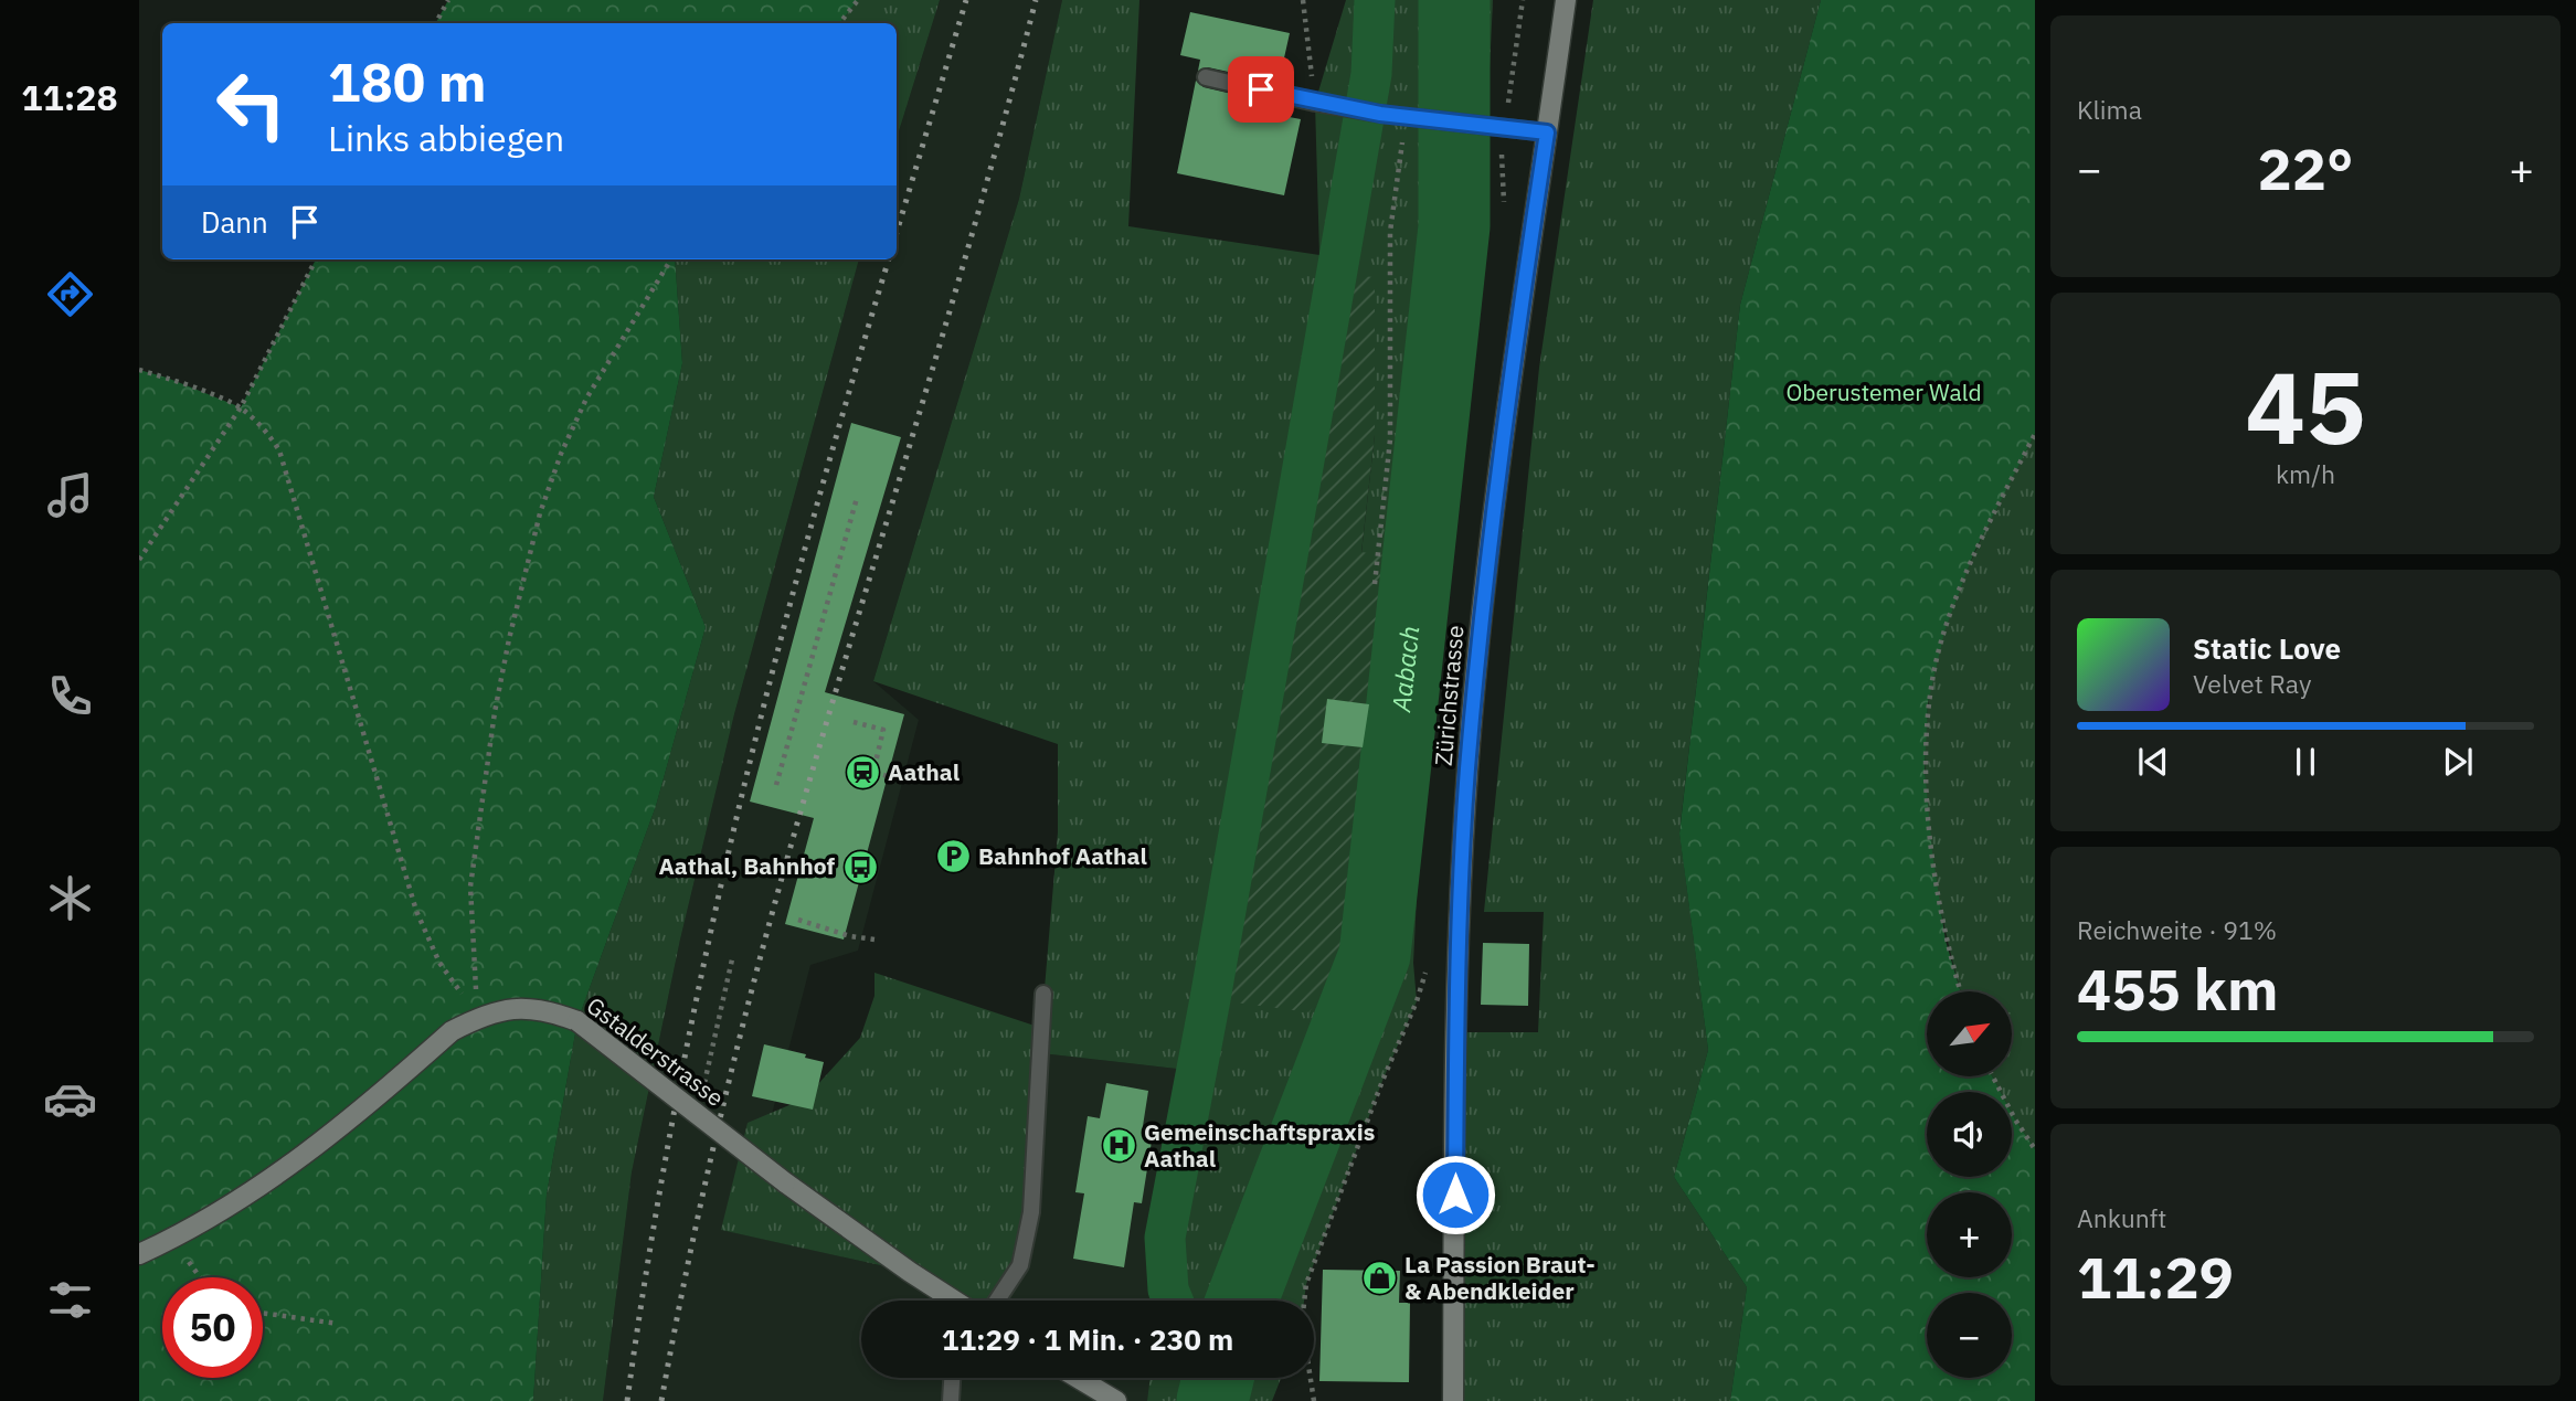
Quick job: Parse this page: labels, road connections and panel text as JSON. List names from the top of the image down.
{
  "streets": {
    "main road": ["Zürichstrasse", "Gstalderstrasse"]
  },
  "water": ["Aabach"],
  "parks": ["Oberustemer Wald"],
  "places": {
    "station": ["Aathal"],
    "parking": ["Bahnhof Aathal"],
    "bus stop": ["Aathal, Bahnhof"],
    "hospital": ["Gemeinschaftspraxis Aathal"],
    "shop": ["La Passion Braut- & Abendkleider"]
  },
  "north": "top right",
  "page": {
    "tabs": "11:28",
    "tile": [
      "Klima",
      ["45", "km/h"],
      ["Reichweite · 91%", "455 km"],
      ["Ankunft", "11:29"]
    ],
    "turn": ["180 m", "Links abbiegen"],
    "heat": ["−", "22°", "+"],
    "then": "Dann",
    "song": ["Static Love", "Velvet Ray"],
    "map_buttons": ["+", "−"],
    "limit": "50",
    "trip": "11:29 · 1 Min. · 230 m"
  }
}
